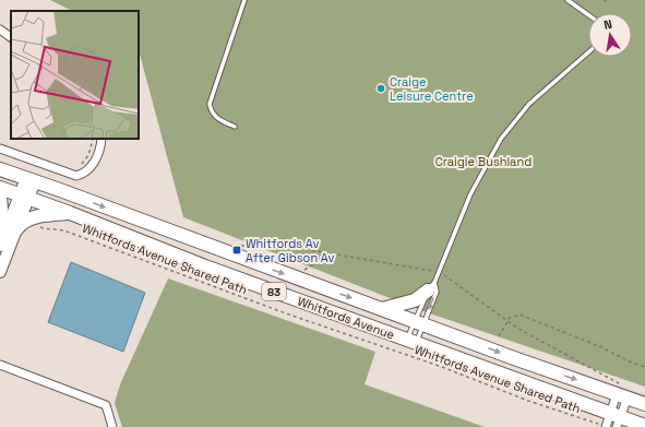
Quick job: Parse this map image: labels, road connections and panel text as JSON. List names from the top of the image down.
{
  "streets": {
    "main road": ["83", "Whitfords Avenue"],
    "path": ["Whitfords Avenue Shared Path"]
  },
  "parks": ["Craigie Bushland"],
  "places": {
    "other": ["Craige Leisure Centre"],
    "transit": ["Whitfords Av After Gibson Av"]
  },
  "north": "top"
}
